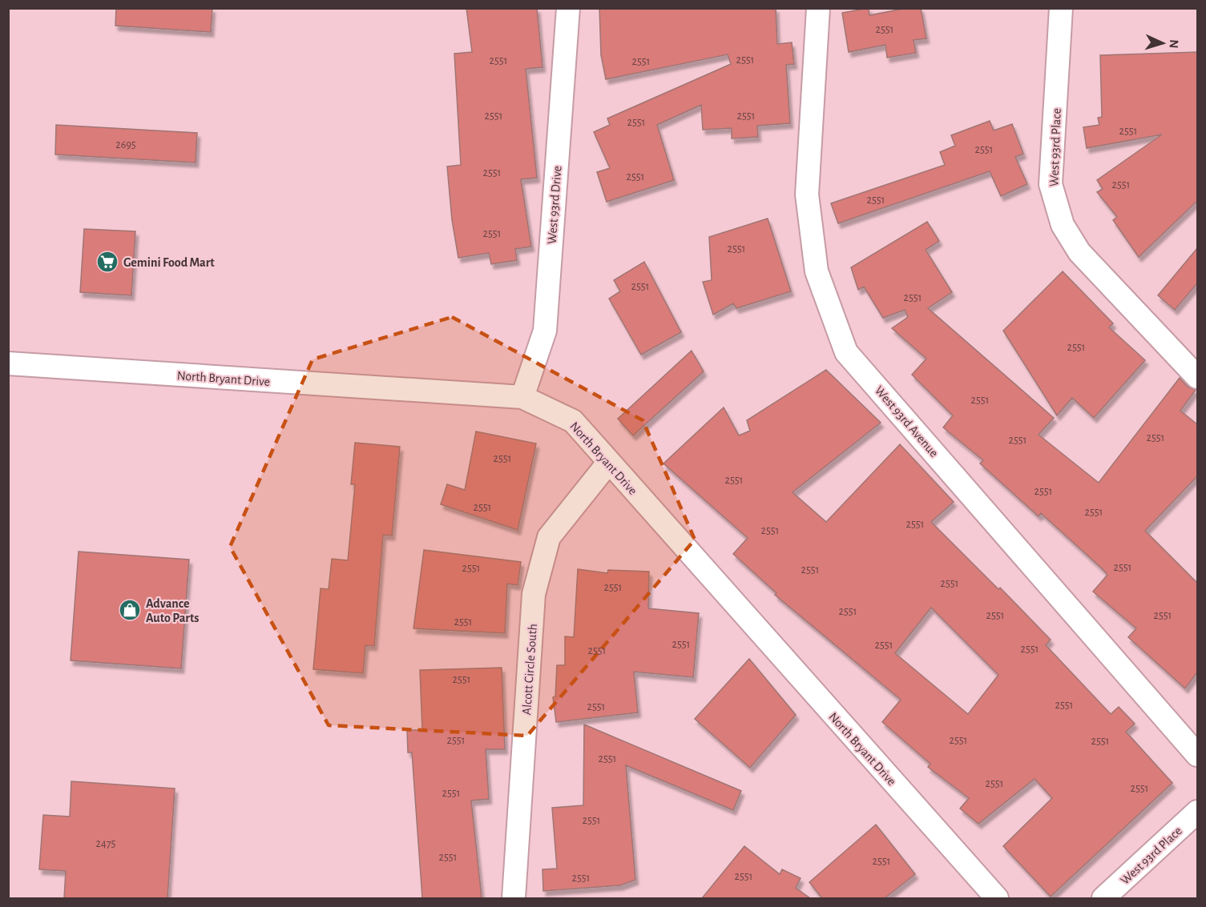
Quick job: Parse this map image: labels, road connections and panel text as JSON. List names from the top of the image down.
{
  "streets": {
    "street": [
      "West 93rd Place",
      "West 93rd Drive",
      "North Bryant Drive",
      "West 93rd Avenue",
      "Alcott Circle South"
    ]
  },
  "crossings": [
    ["West 93rd Drive", "North Bryant Drive"],
    ["North Bryant Drive", "Alcott Circle South"]
  ],
  "places": {
    "supermarket": ["Gemini Food Mart"],
    "shop": ["Advance Auto Parts"]
  },
  "house_numbers": [
    "2551",
    "2551",
    "2551",
    "2551",
    "2551",
    "2551",
    "2551",
    "2551",
    "2695",
    "2551",
    "2551",
    "2551",
    "2551",
    "2551",
    "2551",
    "2551",
    "2551",
    "2551",
    "2551",
    "2551",
    "2551",
    "2551",
    "2551",
    "2551",
    "2551",
    "2551",
    "2551",
    "2551",
    "2551",
    "2551",
    "2551",
    "2551",
    "2551",
    "2551",
    "2551",
    "2551",
    "2551",
    "2551",
    "2551",
    "2551",
    "2551",
    "2551",
    "2551",
    "2551",
    "2551",
    "2551",
    "2551",
    "2551",
    "2551",
    "2551",
    "2551",
    "2551",
    "2551",
    "2475",
    "2551",
    "2551",
    "2551",
    "2551"
  ],
  "north": "right"
}
